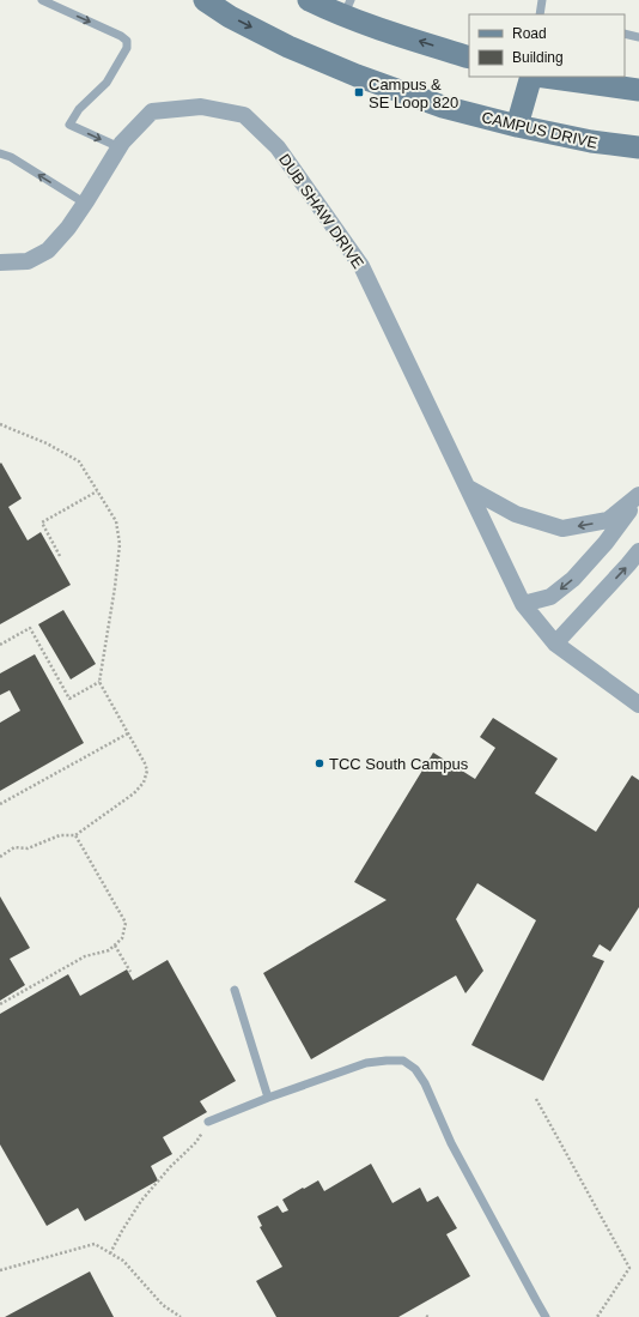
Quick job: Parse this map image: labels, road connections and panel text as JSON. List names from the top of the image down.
{
  "streets": {
    "main road": ["CAMPUS DRIVE"],
    "street": ["DUB SHAW DRIVE"]
  },
  "places": {
    "transit": ["Campus & SE Loop 820"],
    "other": ["TCC South Campus"]
  },
  "legend": ["Road", "Building"]
}
